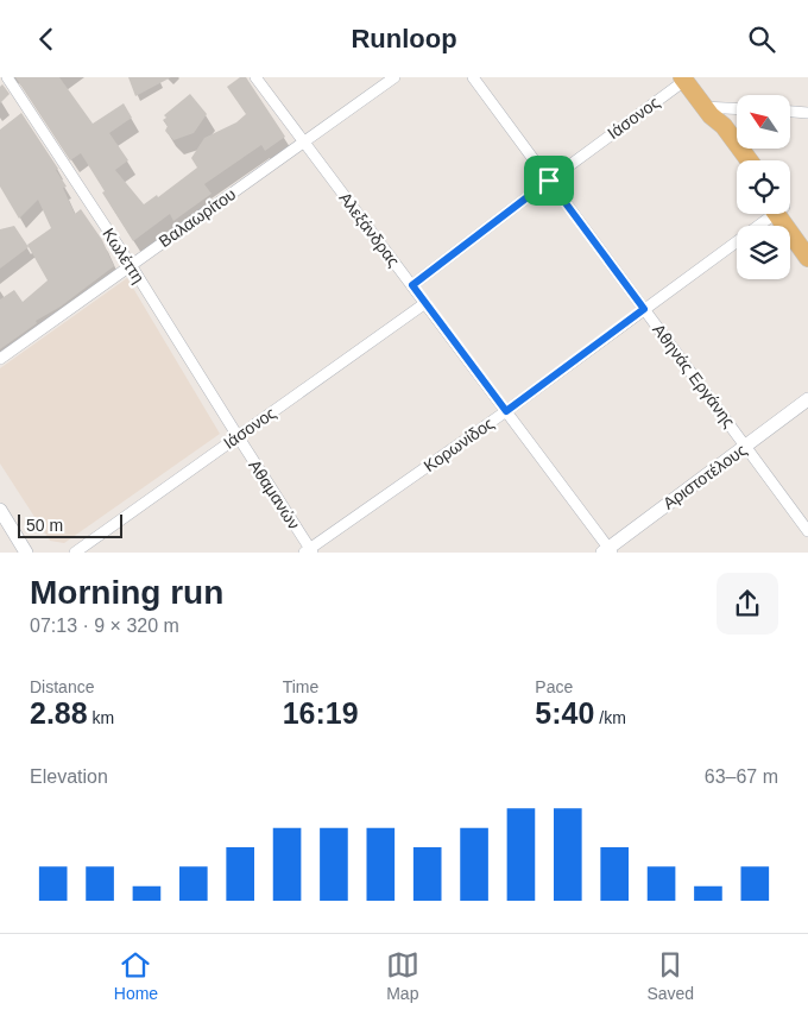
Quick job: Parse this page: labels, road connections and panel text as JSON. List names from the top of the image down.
{
  "streets": {
    "street": [
      "Ιάσονος",
      "Βαλαωρίτου",
      "Αλεξάνδρας",
      "Κωλέττη",
      "Αθηνάς Εργάνης",
      "Κορωνίδος",
      "Αριστοτέλους",
      "Αθαμανών"
    ]
  },
  "crossings": [
    ["Ιάσονος", "Αλεξάνδρας"],
    ["Ιάσονος", "Κωλέττη"],
    ["Ιάσονος", "Αθηνάς Εργάνης"],
    ["Ιάσονος", "Αθαμανών"],
    ["Βαλαωρίτου", "Αλεξάνδρας"],
    ["Βαλαωρίτου", "Κωλέττη"],
    ["Αλεξάνδρας", "Κορωνίδος"],
    ["Αλεξάνδρας", "Αριστοτέλους"],
    ["Κωλέττη", "Αθαμανών"],
    ["Αθηνάς Εργάνης", "Κορωνίδος"],
    ["Αθηνάς Εργάνης", "Αριστοτέλους"],
    ["Κορωνίδος", "Αθαμανών"]
  ],
  "scale_bar": "50 m",
  "north": "top left",
  "page": {
    "header": "Runloop",
    "scale": "50 m",
    "heading": ["Morning run", "07:13 · 9 × 320 m"],
    "stats": [
      ["Distance", "2.88 km"],
      ["Time", "16:19"],
      ["Pace", "5:40 /km"]
    ],
    "chart": ["Elevation", "63–67 m"],
    "tabs": ["Home", "Map", "Saved"]
  }
}
